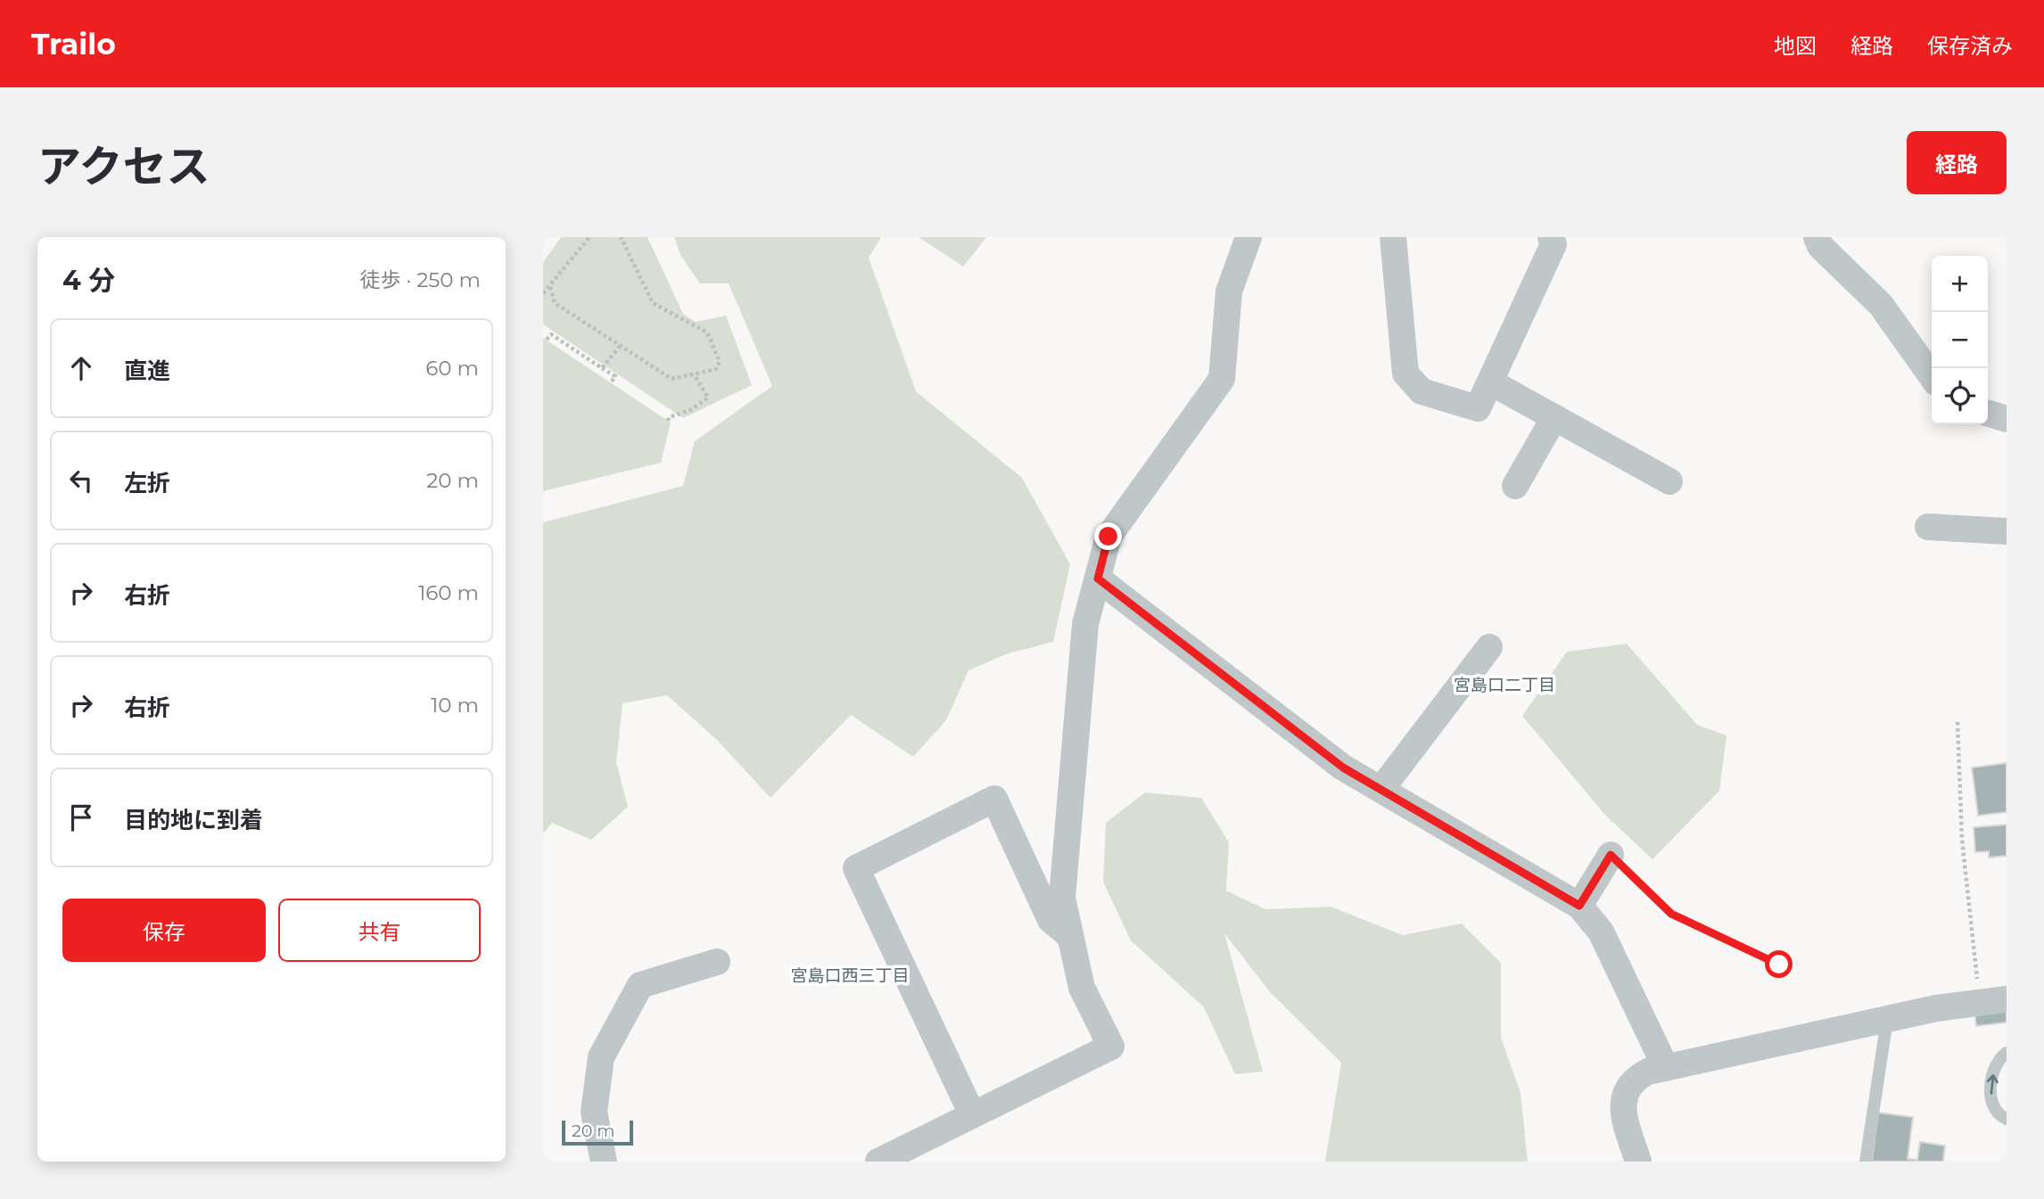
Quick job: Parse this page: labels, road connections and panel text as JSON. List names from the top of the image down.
{
  "districts": ["宮島口二丁目", "宮島口西三丁目"],
  "scale_bar": "20 m",
  "page": {
    "header": "Trailo",
    "nav": ["地図", "経路", "保存済み"],
    "title": "アクセス",
    "buttons": [
      "経路",
      ["保存", "共有"]
    ],
    "heading": ["4 分", "徒歩 · 250 m"],
    "map_buttons": ["+", "−"],
    "list": [
      ["直進", "60 m"],
      ["左折", "20 m"],
      ["右折", "160 m"],
      ["右折", "10 m"],
      "目的地に到着"
    ],
    "scale": "20 m"
  }
}
